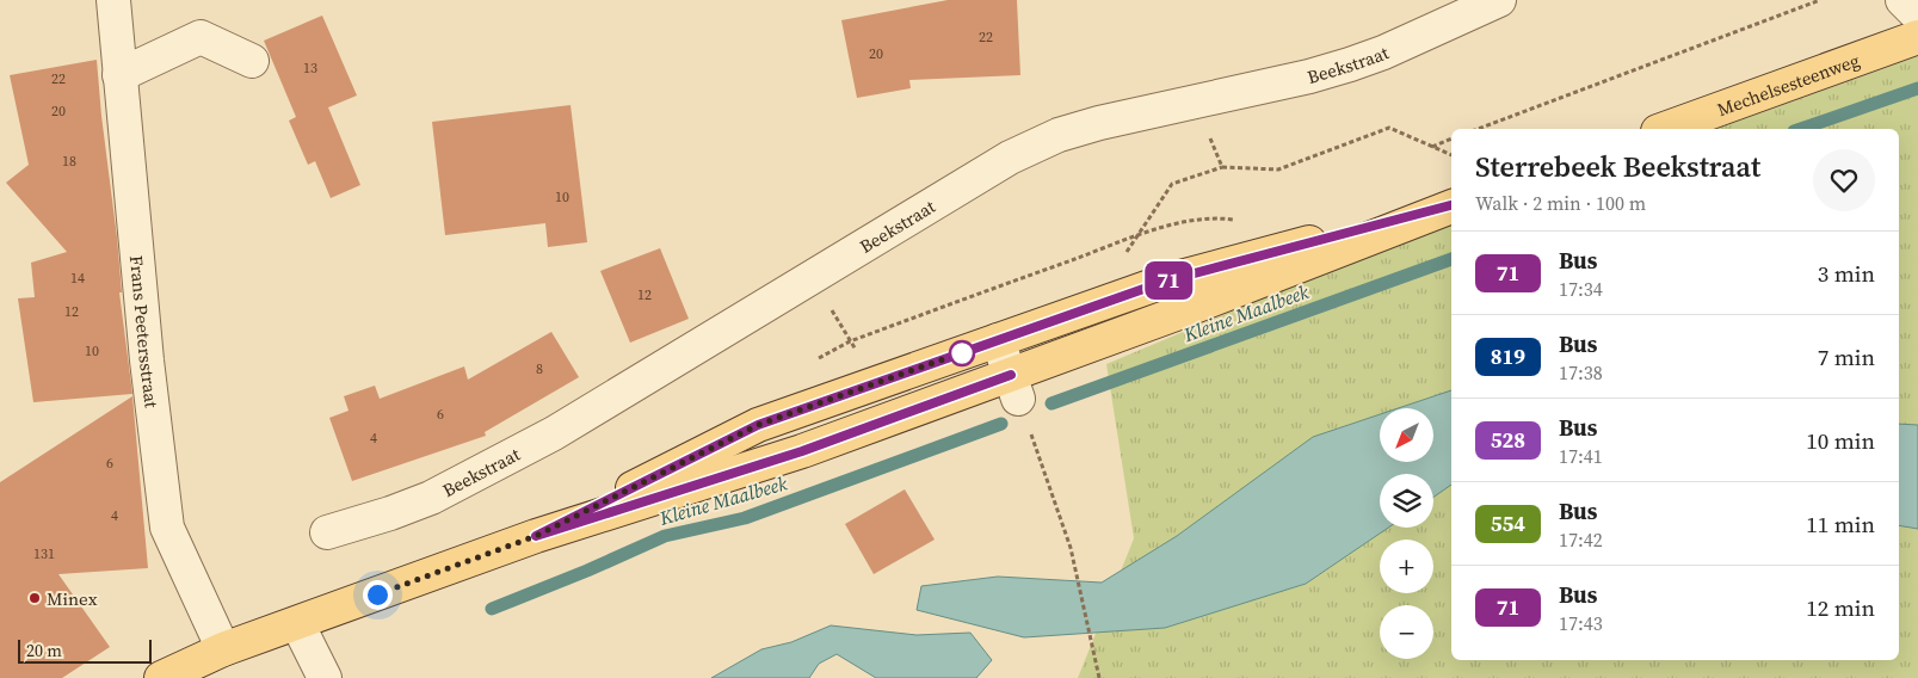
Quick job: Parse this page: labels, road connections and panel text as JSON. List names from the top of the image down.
{
  "streets": {
    "main road": ["Mechelsesteenweg"],
    "street": ["Beekstraat", "Frans Peetersstraat"]
  },
  "water": ["Kleine Maalbeek"],
  "places": ["Minex"],
  "lines": ["bus line 71"],
  "house_numbers": [
    "22",
    "20",
    "13",
    "22",
    "20",
    "18",
    "10",
    "14",
    "12",
    "12",
    "10",
    "8",
    "6",
    "4",
    "6",
    "4",
    "131"
  ],
  "scale_bar": "20 m",
  "north": "bottom left",
  "page": {
    "on_map": "71",
    "heading": ["Sterrebeek Beekstraat", "Walk · 2 min · 100 m"],
    "list": [
      {
        "mark": "71",
        "name": "Bus",
        "note": "17:34",
        "value": "3 min"
      },
      {
        "mark": "819",
        "name": "Bus",
        "note": "17:38",
        "value": "7 min"
      },
      {
        "mark": "528",
        "name": "Bus",
        "note": "17:41",
        "value": "10 min"
      },
      {
        "mark": "554",
        "name": "Bus",
        "note": "17:42",
        "value": "11 min"
      },
      {
        "mark": "71",
        "name": "Bus",
        "note": "17:43",
        "value": "12 min"
      }
    ],
    "map_buttons": ["+", "−"],
    "scale": "20 m"
  }
}
